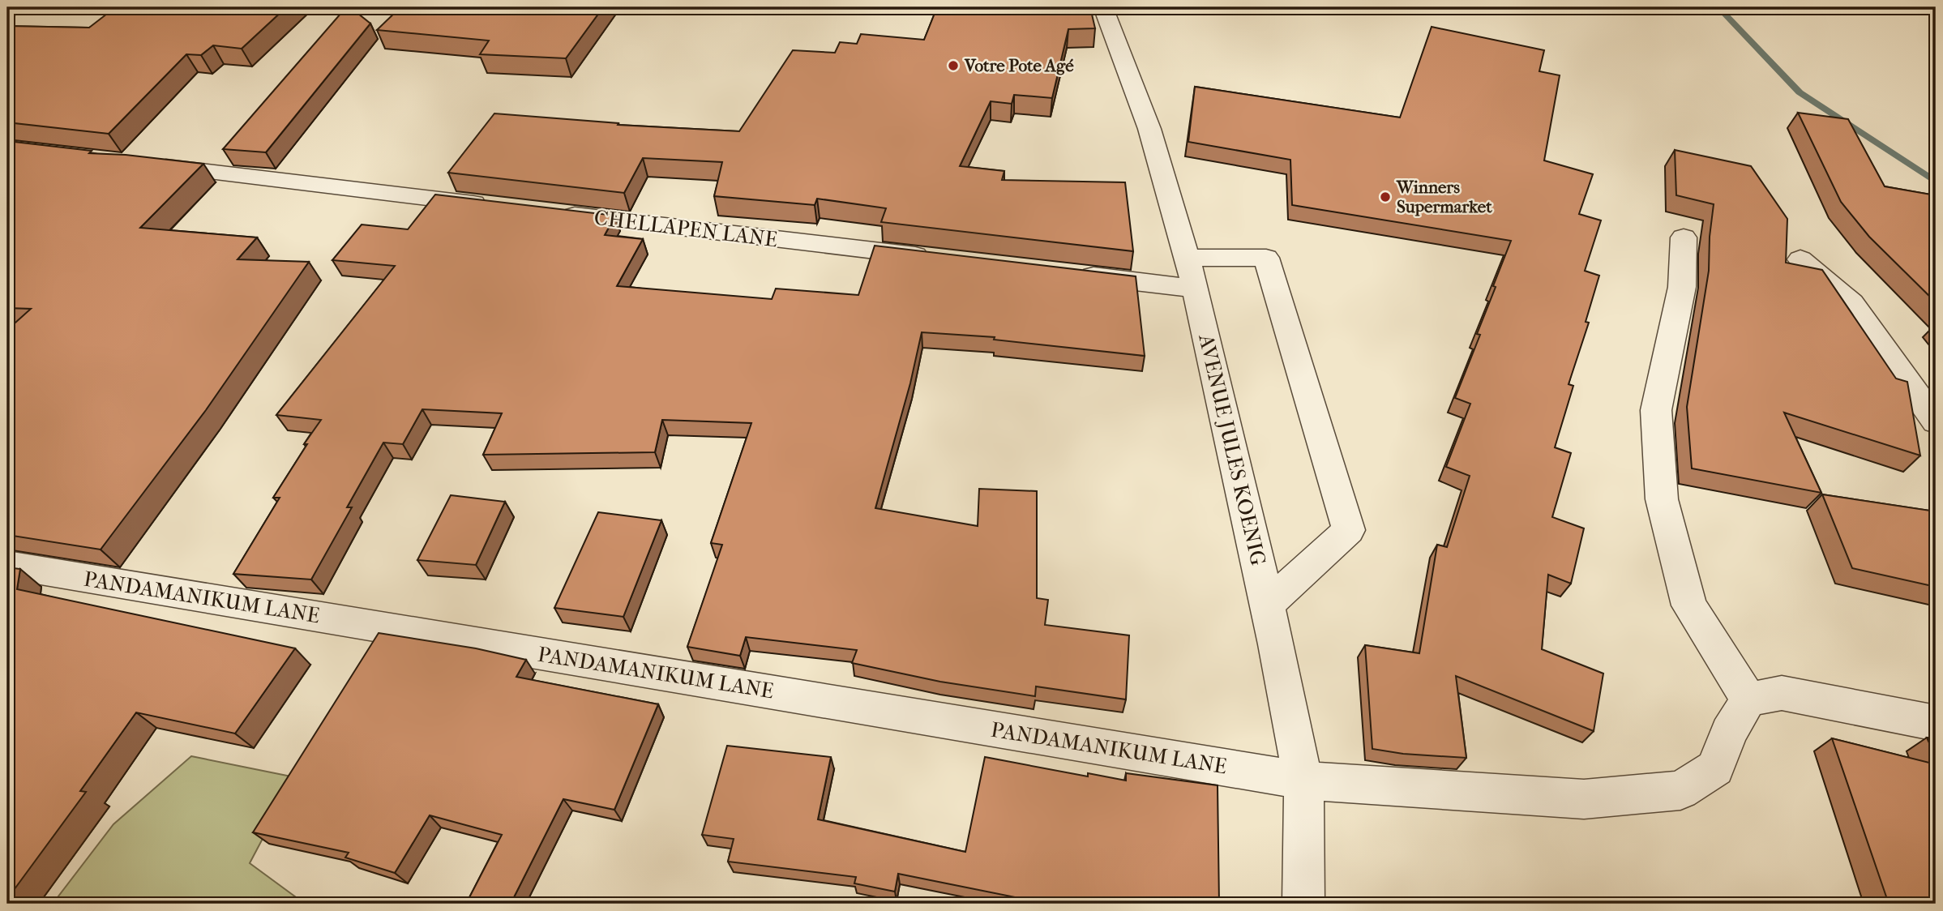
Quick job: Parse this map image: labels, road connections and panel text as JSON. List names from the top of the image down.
{
  "streets": {
    "street": ["CHELLAPEN LANE", "AVENUE JULES KOENIG", "PANDAMANIKUM LANE"]
  },
  "crossings": [
    ["AVENUE JULES KOENIG", "PANDAMANIKUM LANE"]
  ],
  "places": ["Votre Pote Agé", "Winners Supermarket"]
}
